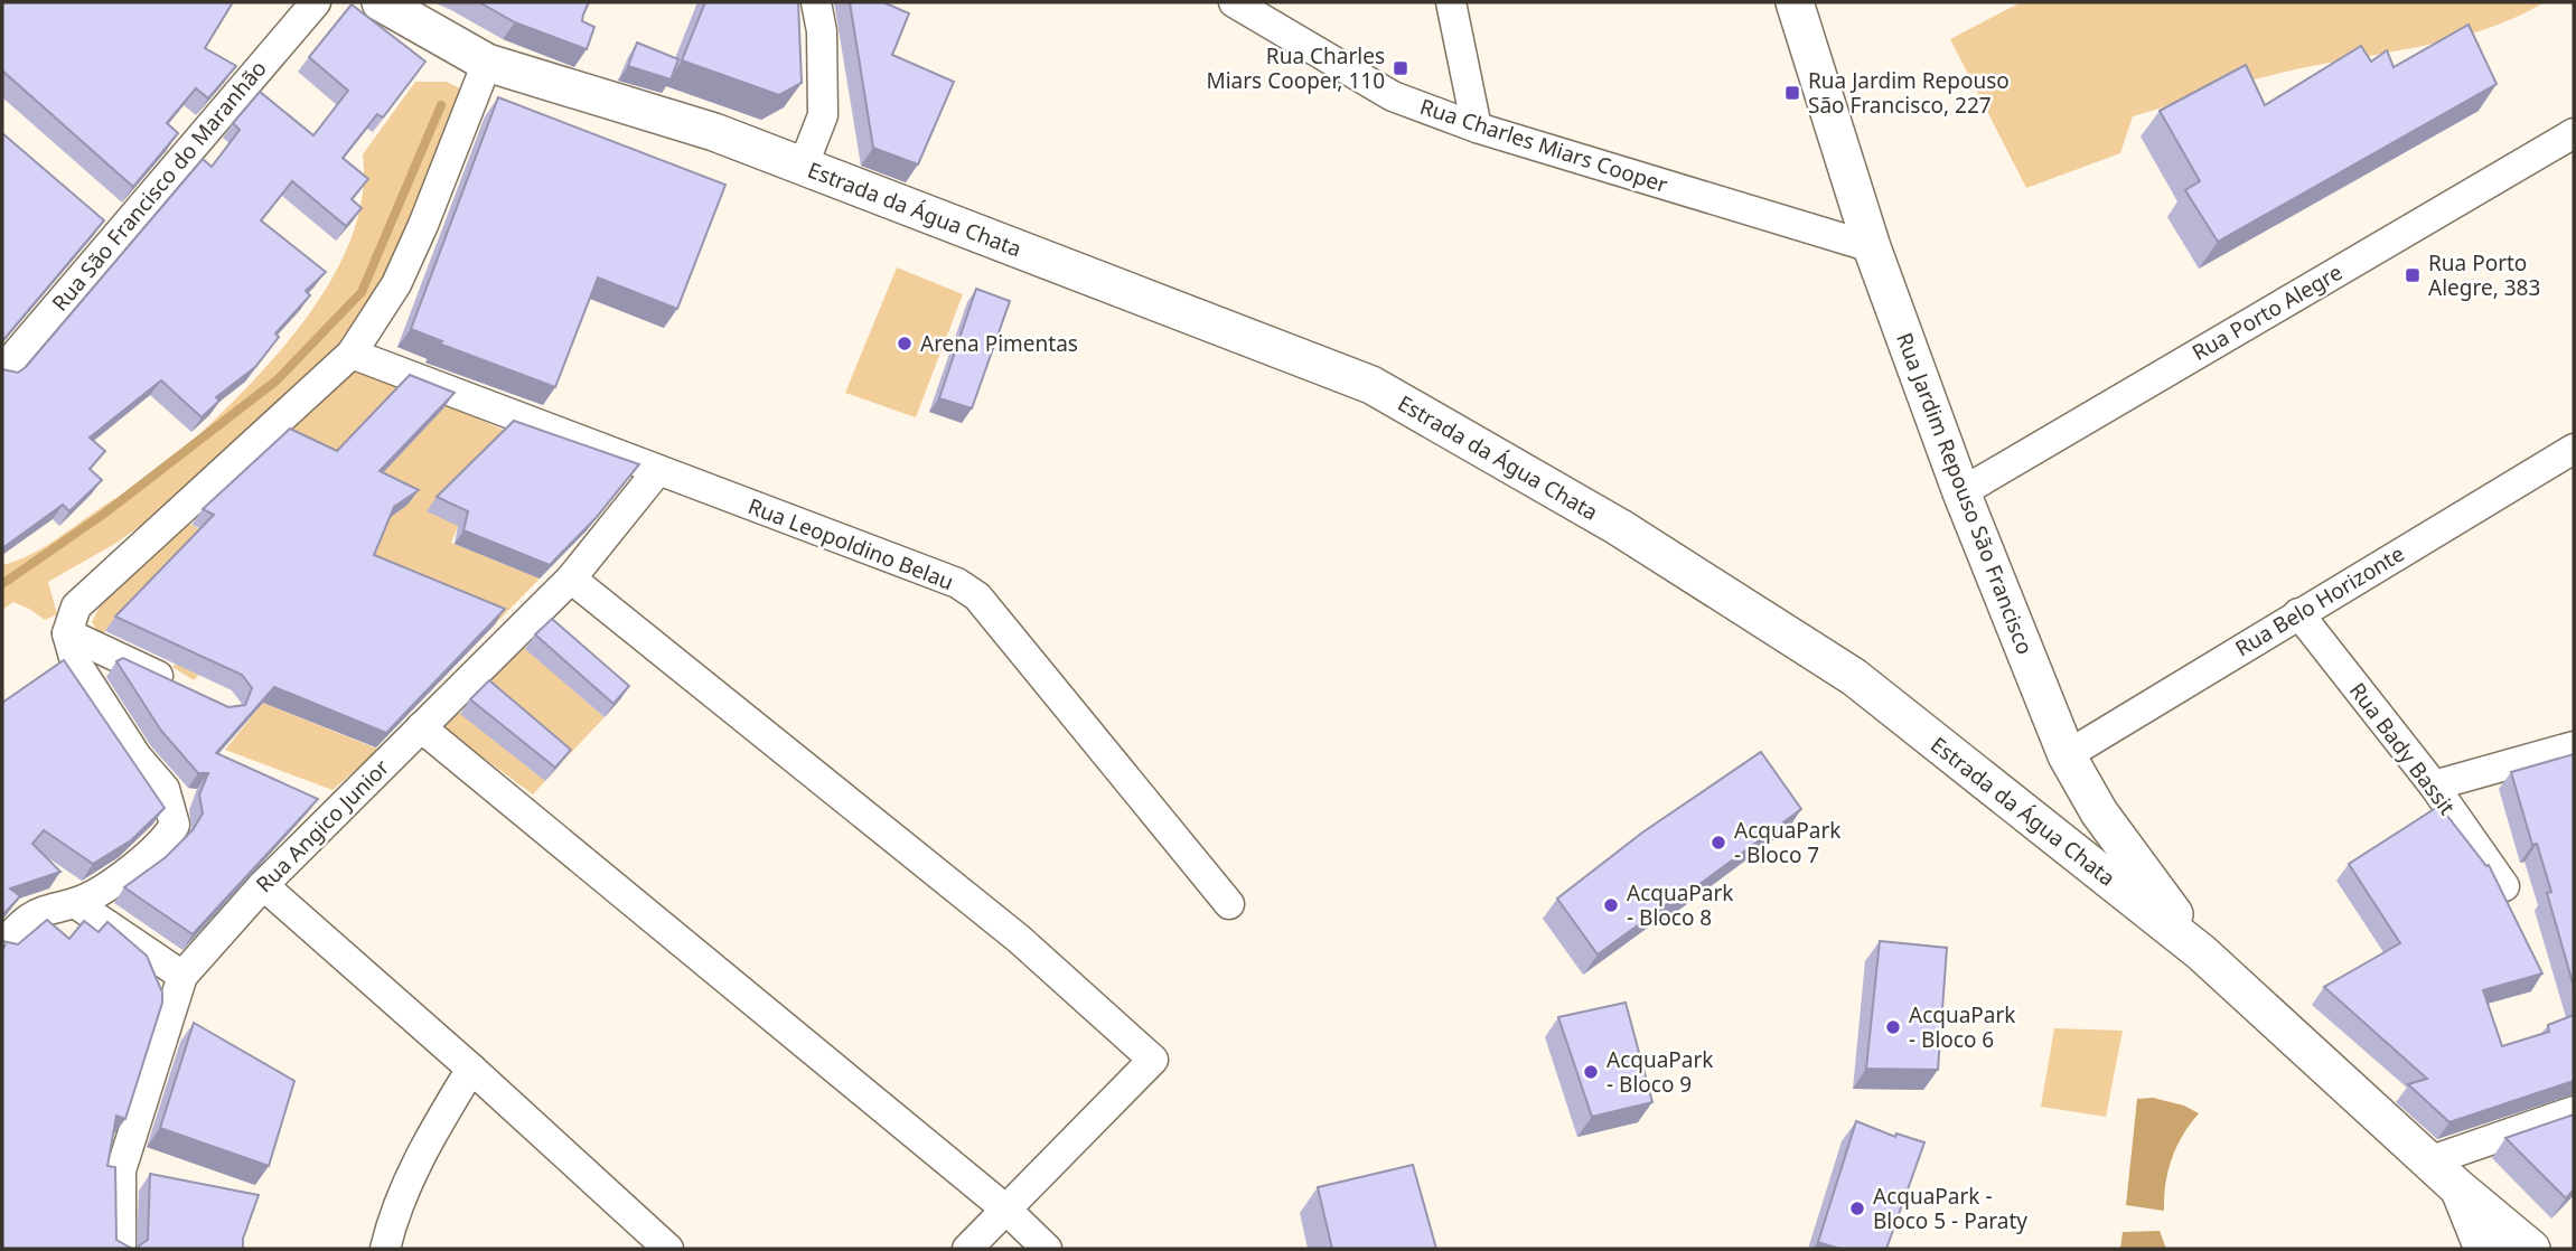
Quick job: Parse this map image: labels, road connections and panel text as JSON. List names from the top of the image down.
{
  "streets": {
    "street": [
      "Rua Charles Miars Cooper",
      "Rua São Francisco do Maranhão",
      "Estrada da Água Chata",
      "Rua Porto Alegre",
      "Rua Jardim Repouso São Francisco",
      "Rua Leopoldino Belau",
      "Rua Belo Horizonte",
      "Rua Bady Bassit",
      "Rua Angico Junior"
    ]
  },
  "crossings": [
    ["Rua Charles Miars Cooper", "Rua Jardim Repouso São Francisco"],
    ["Estrada da Água Chata", "Rua Jardim Repouso São Francisco"],
    ["Rua Porto Alegre", "Rua Jardim Repouso São Francisco"],
    ["Rua Jardim Repouso São Francisco", "Rua Belo Horizonte"],
    ["Rua Leopoldino Belau", "Rua Angico Junior"],
    ["Rua Belo Horizonte", "Rua Bady Bassit"]
  ],
  "places": {
    "transit": ["Rua Charles Miars Cooper, 110", "Rua Jardim Repouso São Francisco, 227", "Rua Porto Alegre, 383"],
    "other": [
      "Arena Pimentas",
      "AcquaPark - Bloco 7",
      "AcquaPark - Bloco 8",
      "AcquaPark - Bloco 6",
      "AcquaPark - Bloco 9",
      "AcquaPark - Bloco 5 - Paraty"
    ]
  }
}
